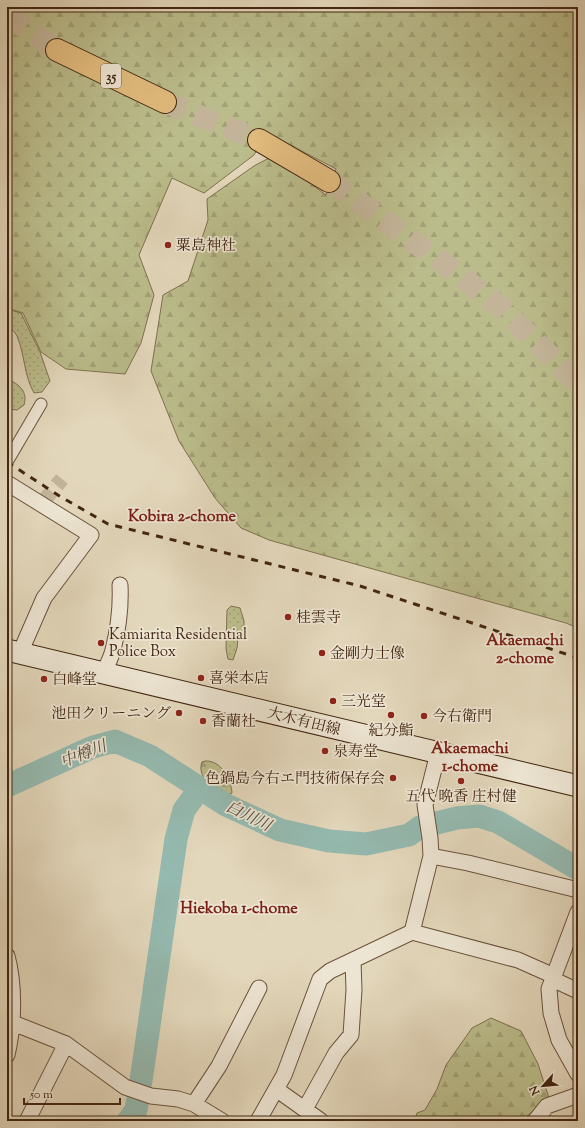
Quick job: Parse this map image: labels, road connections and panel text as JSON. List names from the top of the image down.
{
  "streets": {
    "highway": ["35"],
    "main road": ["大木有田線"]
  },
  "districts": [
    "Kobira 2-chome",
    "Akaemachi 2-chome",
    "Akaemachi 1-chome",
    "Hiekoba 1-chome"
  ],
  "water": ["中樽川", "白川川"],
  "places": [
    "粟島神社",
    "桂雲寺",
    "Kamiarita Residential Police Box",
    "金剛力士像",
    "喜栄本店",
    "白峰堂",
    "三光堂",
    "池田クリーニング",
    "紀分鮨",
    "今右衛門",
    "香蘭社",
    "泉寿堂",
    "色鍋島今右エ門技術保存会",
    "五代 晩香 庄村健"
  ],
  "scale_bar": "50 m",
  "north": "bottom left"
}
